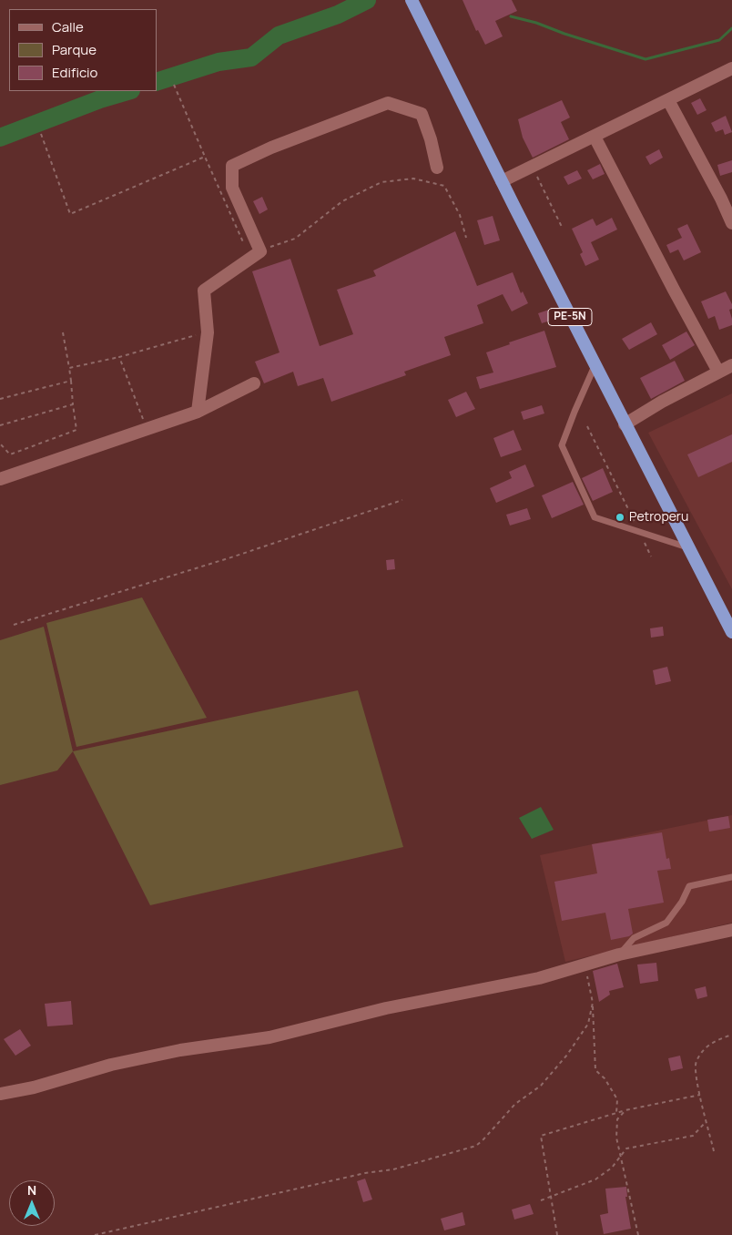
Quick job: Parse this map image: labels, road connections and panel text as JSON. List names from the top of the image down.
{
  "streets": {
    "highway": ["PE-5N"]
  },
  "places": ["Petroperu"],
  "legend": ["Calle", "Parque", "Edificio"],
  "north": "top"
}
